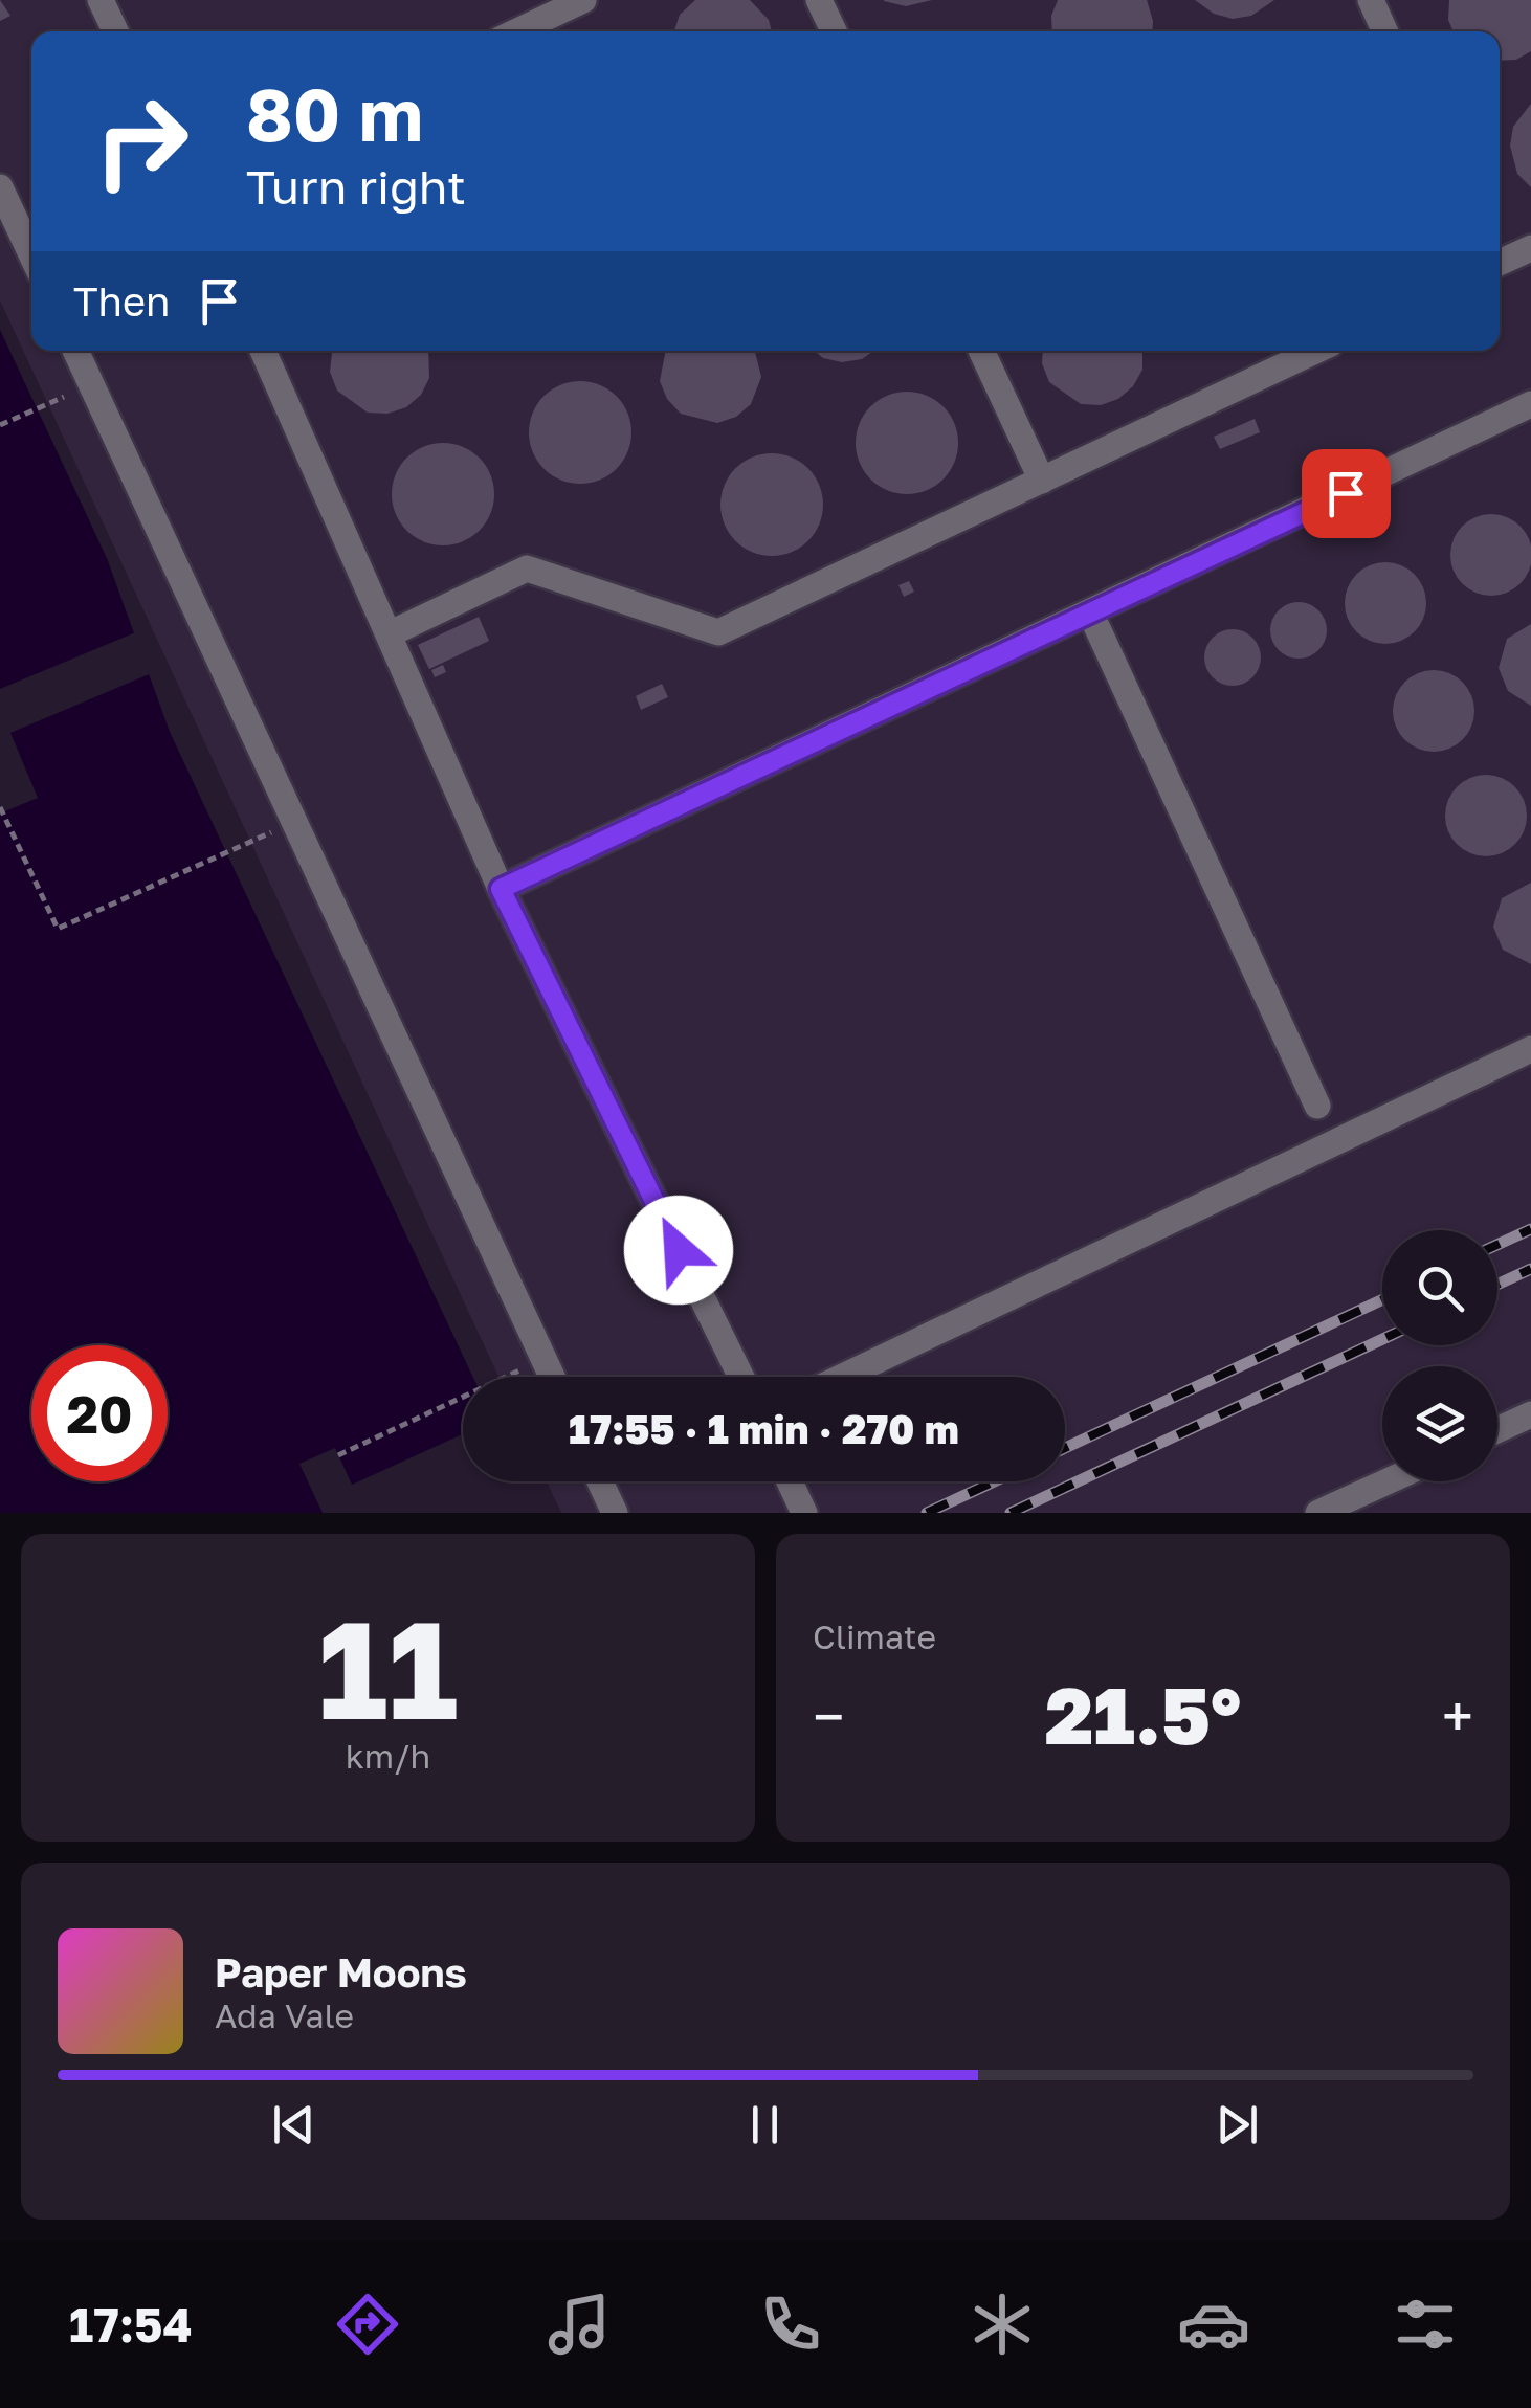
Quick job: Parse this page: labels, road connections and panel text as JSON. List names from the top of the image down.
{
  "page": {
    "turn": ["80 m", "Turn right"],
    "then": "Then",
    "limit": "20",
    "trip": "17:55 · 1 min · 270 m",
    "tile": [
      ["11", "km/h"],
      "Climate"
    ],
    "heat": ["−", "21.5°", "+"],
    "song": ["Paper Moons", "Ada Vale"],
    "tabs": "17:54"
  }
}
